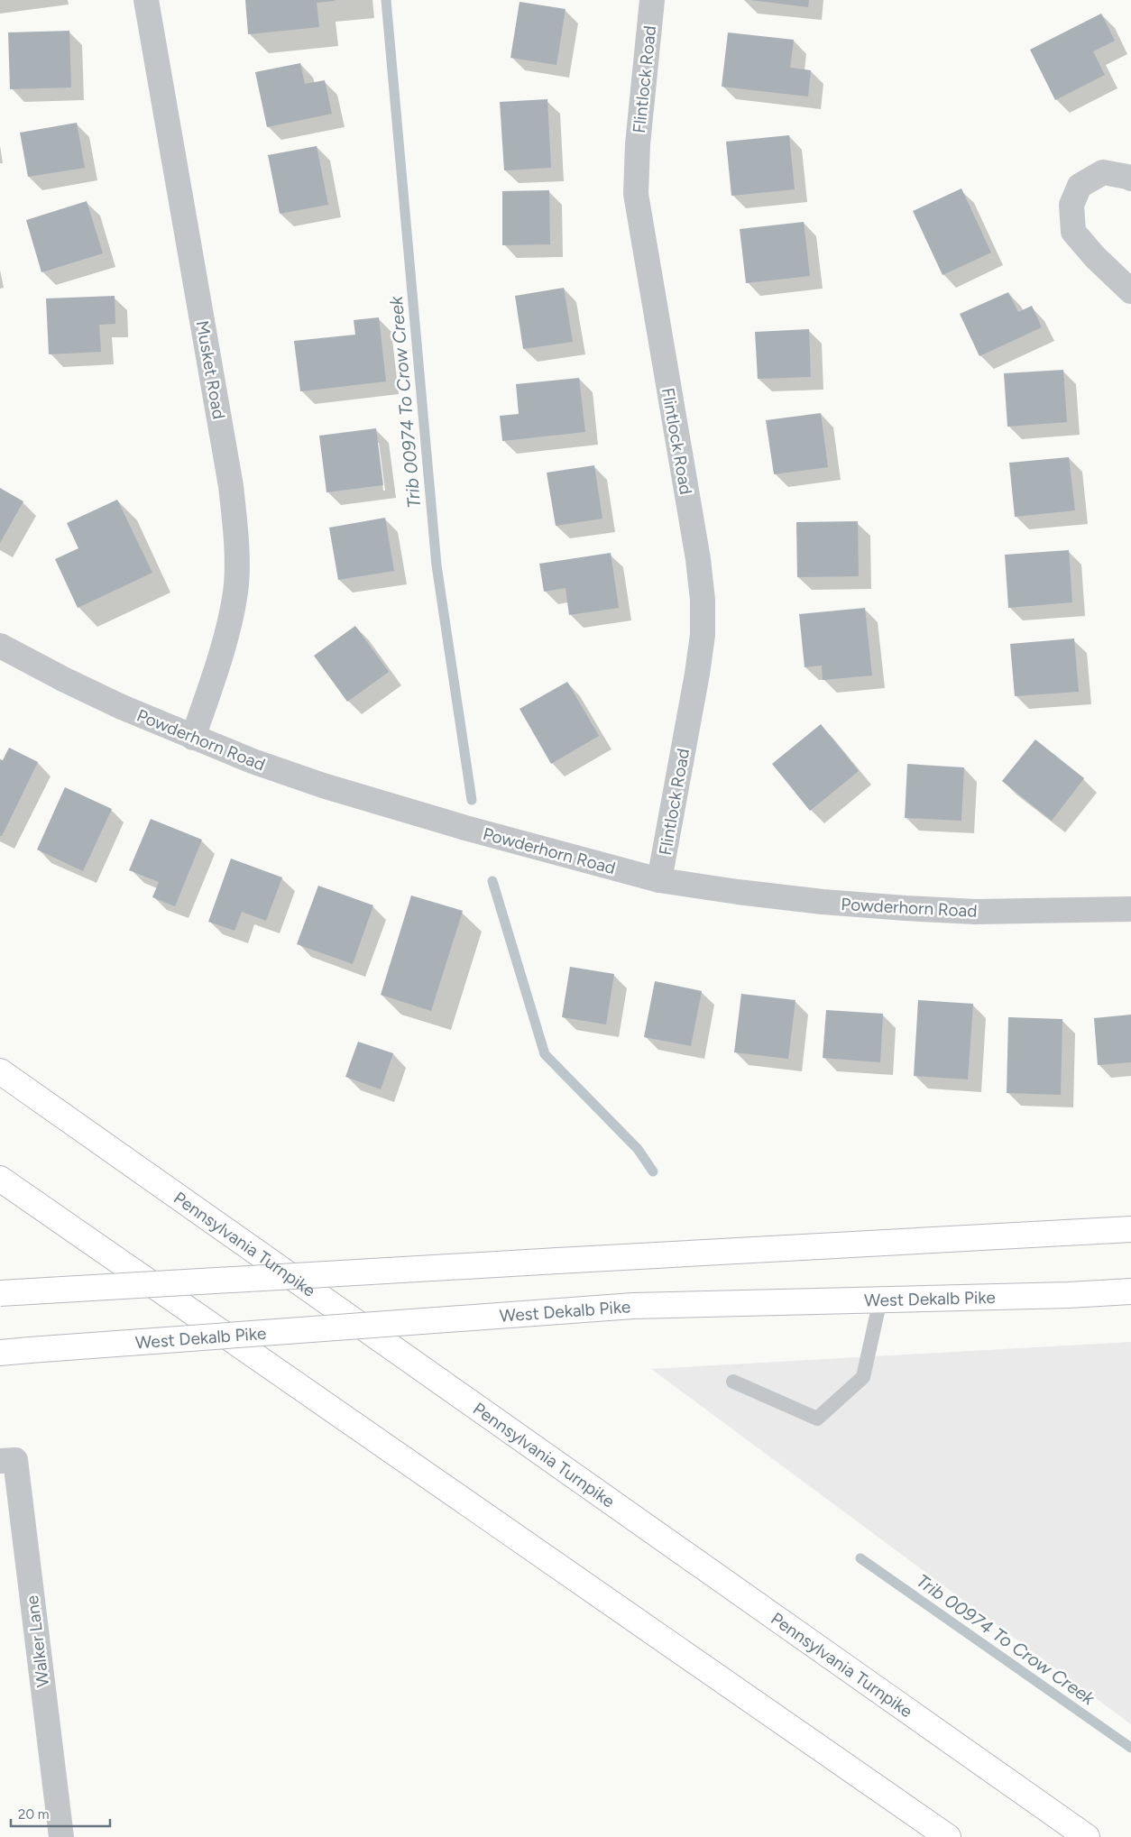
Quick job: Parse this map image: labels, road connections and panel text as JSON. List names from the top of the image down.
{
  "streets": {
    "highway": ["Pennsylvania Turnpike", "West Dekalb Pike"],
    "street": [
      "Flintlock Road",
      "Musket Road",
      "Powderhorn Road",
      "Walker Lane"
    ]
  },
  "crossings": [
    ["Flintlock Road", "Powderhorn Road"],
    ["Musket Road", "Powderhorn Road"]
  ],
  "water": ["Trib 00974 To Crow Creek"],
  "scale_bar": "20 m"
}
